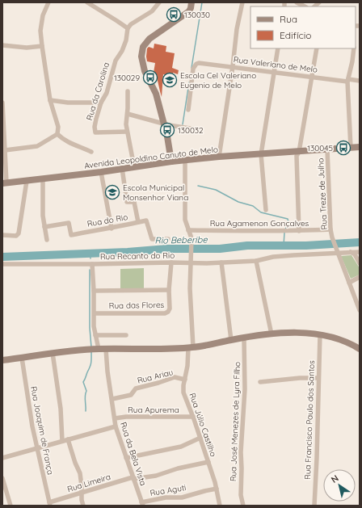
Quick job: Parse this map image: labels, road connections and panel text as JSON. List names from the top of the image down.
{
  "streets": {
    "street": [
      "Rua Valeriano de Melo",
      "Rua da Carolina",
      "Avenida Leopoldino Canuto de Melo",
      "Rua Treze de Julho",
      "Rua do Rio",
      "Rua Agamenon Gonçalves",
      "Rua Recanto do Rio",
      "Rua das Flores",
      "Rua Ariau",
      "Rua Apurema",
      "Rua Francisco Paulo dos Santos",
      "Rua José Menezes de Lyra Filho",
      "Rua Júlio Castilho",
      "Rua Joaquim de França",
      "Rua da Bela Vista",
      "Rua Limeira",
      "Rua Aguti"
    ]
  },
  "crossings": [
    ["Avenida Leopoldino Canuto de Melo", "Rua Treze de Julho"],
    ["Avenida Leopoldino Canuto de Melo", "Rua Júlio Castilho"],
    ["Rua Treze de Julho", "Rua Agamenon Gonçalves"],
    ["Rua Treze de Julho", "Rua Recanto do Rio"],
    ["Rua Agamenon Gonçalves", "Rua Júlio Castilho"],
    ["Rua Recanto do Rio", "Rua das Flores"],
    ["Rua Recanto do Rio", "Rua Júlio Castilho"],
    ["Rua Ariau", "Rua Júlio Castilho"],
    ["Rua Ariau", "Rua da Bela Vista"],
    ["Rua Apurema", "Rua Júlio Castilho"],
    ["Rua Apurema", "Rua da Bela Vista"],
    ["Rua Júlio Castilho", "Rua Limeira"],
    ["Rua Júlio Castilho", "Rua Aguti"],
    ["Rua Joaquim de França", "Rua Limeira"],
    ["Rua da Bela Vista", "Rua Limeira"],
    ["Rua da Bela Vista", "Rua Aguti"]
  ],
  "water": ["Rio Beberibe"],
  "places": {
    "bus stop": [
      "130030",
      "130029",
      "130032",
      "130045"
    ],
    "school or university": ["Escola Cel Valeriano Eugenio de Melo", "Escola Municipal Monsenhor Viana"]
  },
  "legend": ["Rua", "Edifício"],
  "north": "top left"
}
